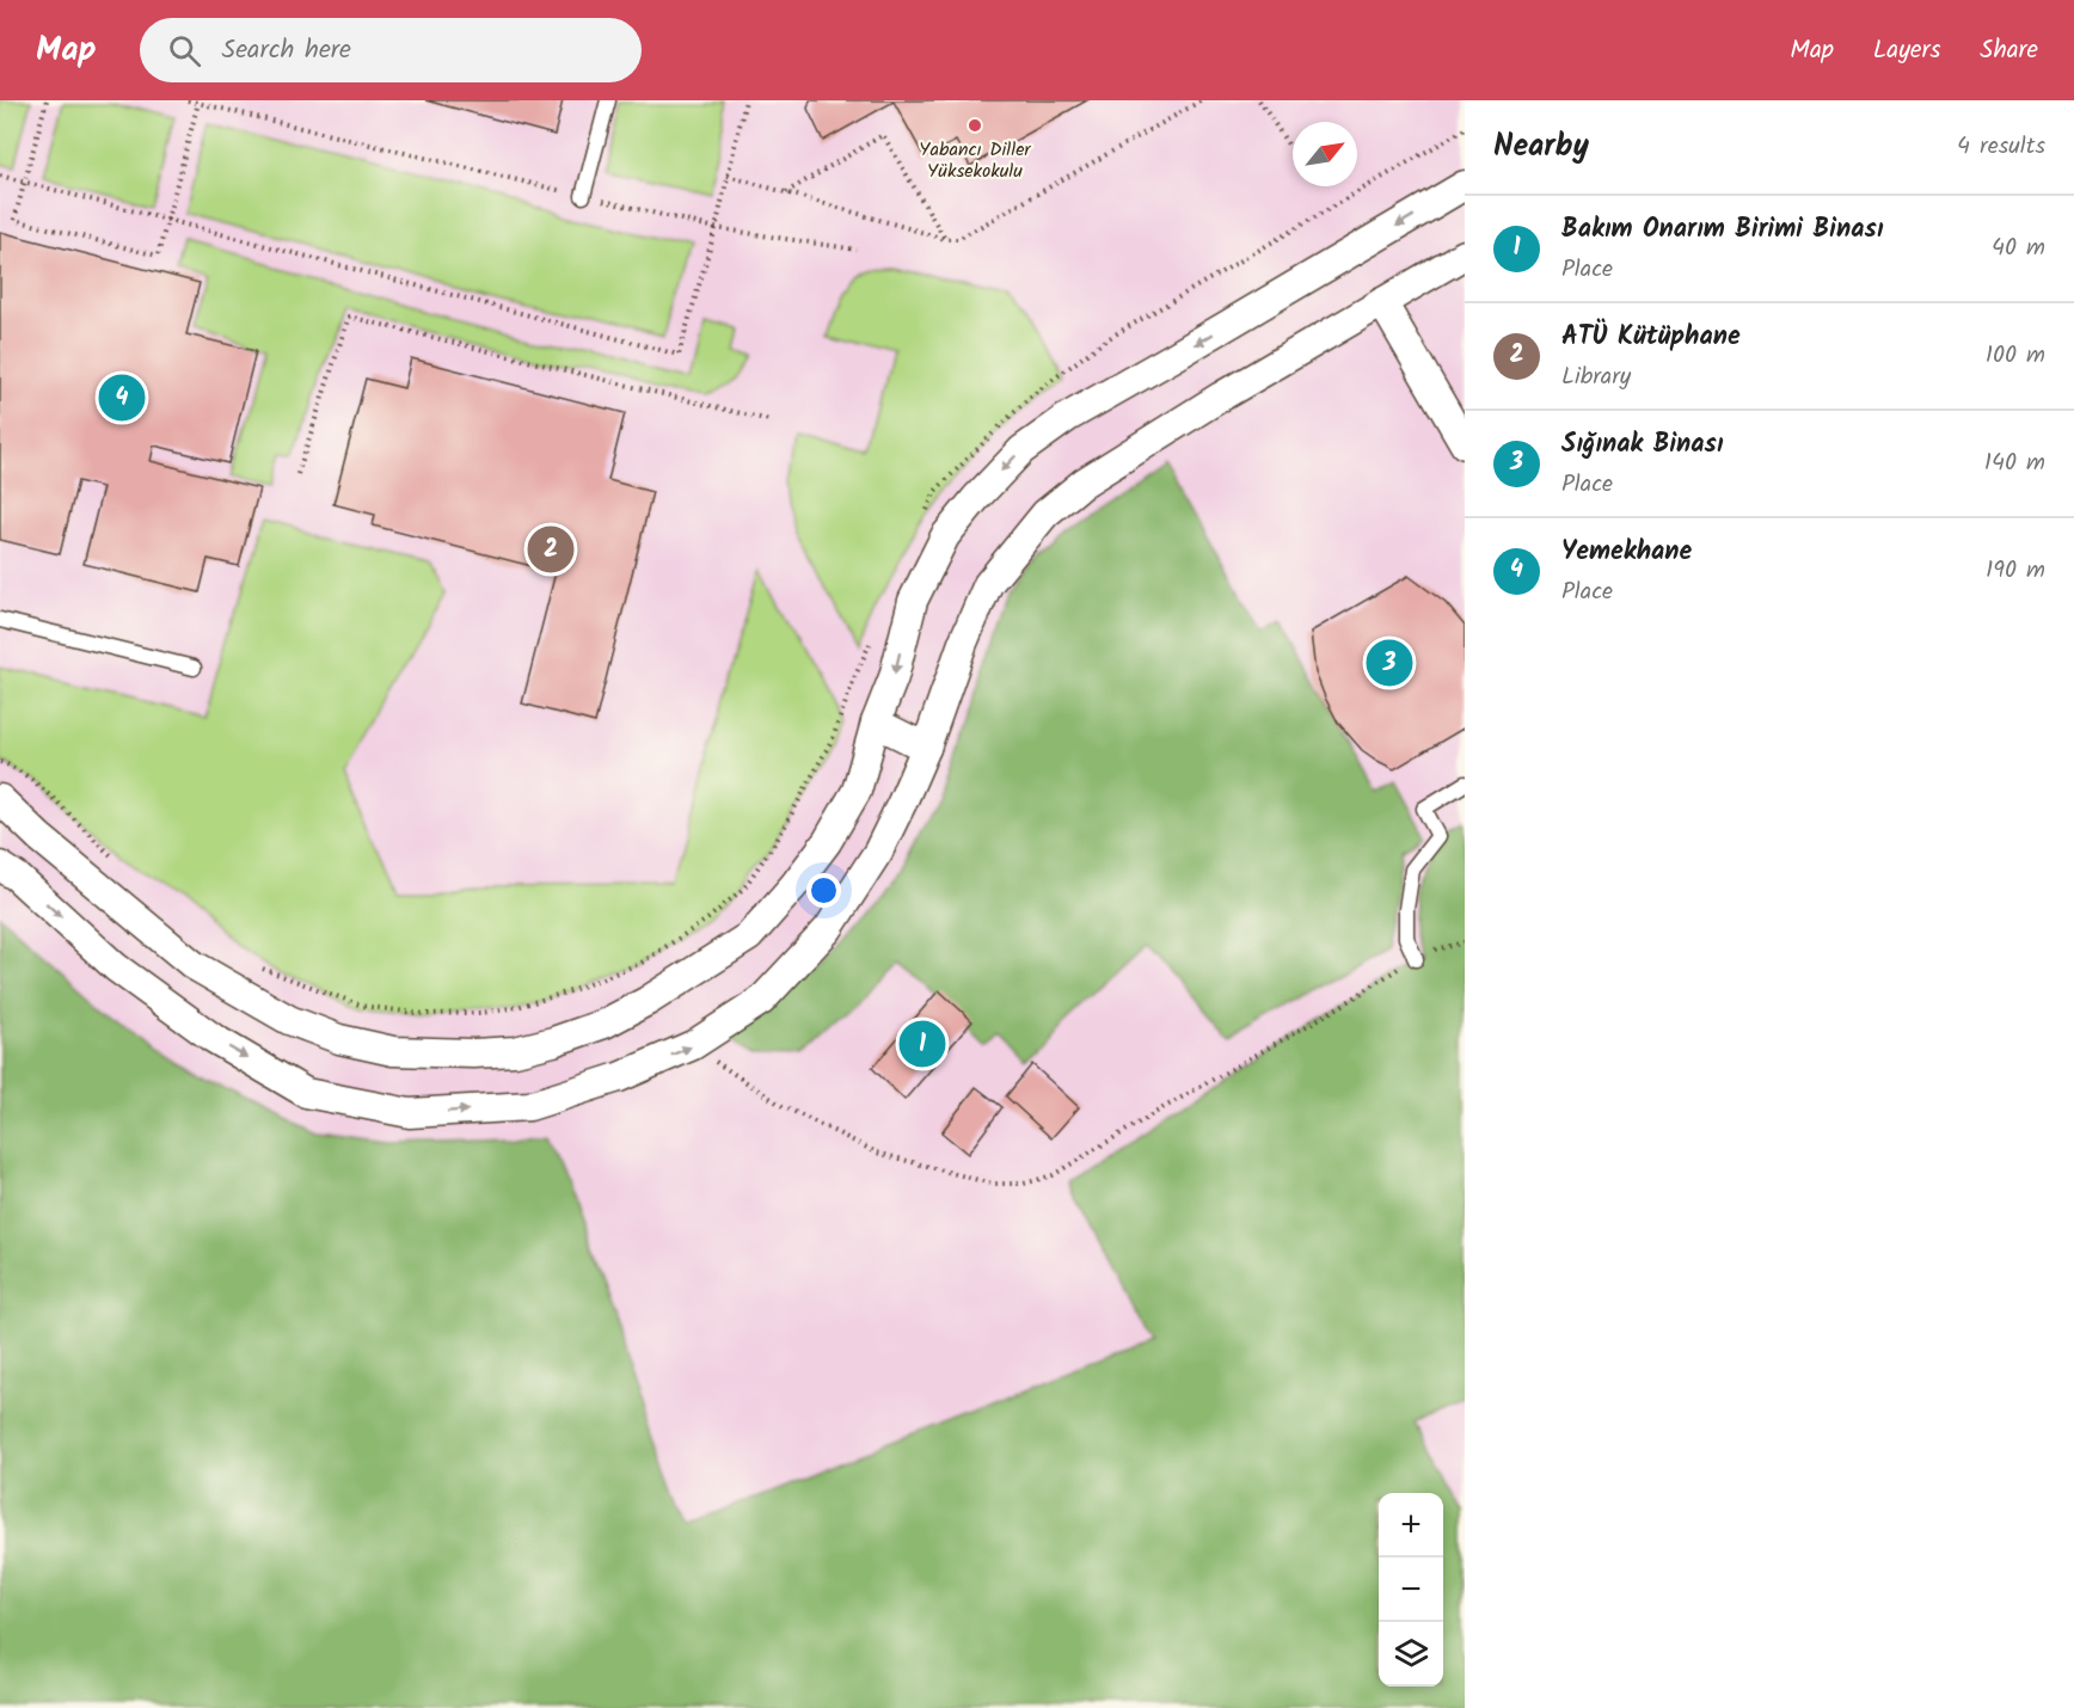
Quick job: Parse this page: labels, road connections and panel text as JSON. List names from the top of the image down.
{
  "places": ["Yabancı Diller Yüksekokulu"],
  "north": "top right",
  "page": {
    "header": "Map",
    "search": "Search here",
    "nav": ["Map", "Layers", "Share"],
    "heading": ["Nearby", "4 results"],
    "list": [
      {
        "mark": "1",
        "name": "Bakım Onarım Birimi Binası",
        "note": "Place",
        "value": "40 m"
      },
      {
        "mark": "2",
        "name": "ATÜ Kütüphane",
        "note": "Library",
        "value": "100 m"
      },
      {
        "mark": "3",
        "name": "Sığınak Binası",
        "note": "Place",
        "value": "140 m"
      },
      {
        "mark": "4",
        "name": "Yemekhane",
        "note": "Place",
        "value": "190 m"
      }
    ],
    "pins": [
      "4",
      "2",
      "3",
      "1"
    ],
    "map_buttons": ["+", "−"]
  }
}
